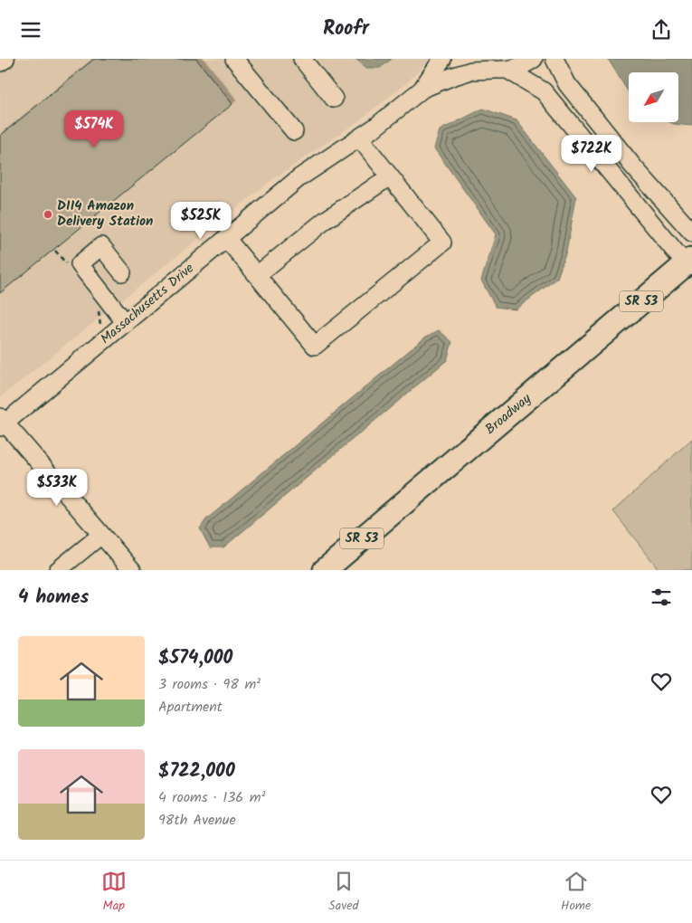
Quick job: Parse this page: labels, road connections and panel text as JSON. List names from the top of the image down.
{
  "streets": {
    "main road": ["SR 53", "Broadway"],
    "street": ["Massachusetts Drive"]
  },
  "places": ["DII4 Amazon Delivery Station"],
  "north": "bottom left",
  "page": {
    "header": "Roofr",
    "price": [
      "$574K",
      "$722K",
      "$525K",
      "$533K"
    ],
    "heading": "4 homes",
    "list": [
      {
        "name": "$574,000",
        "note": "3 rooms · 98 m² · Apartment"
      },
      {
        "name": "$722,000",
        "note": "4 rooms · 136 m² · 98th Avenue"
      }
    ],
    "tabs": ["Map", "Saved", "Home"]
  }
}
